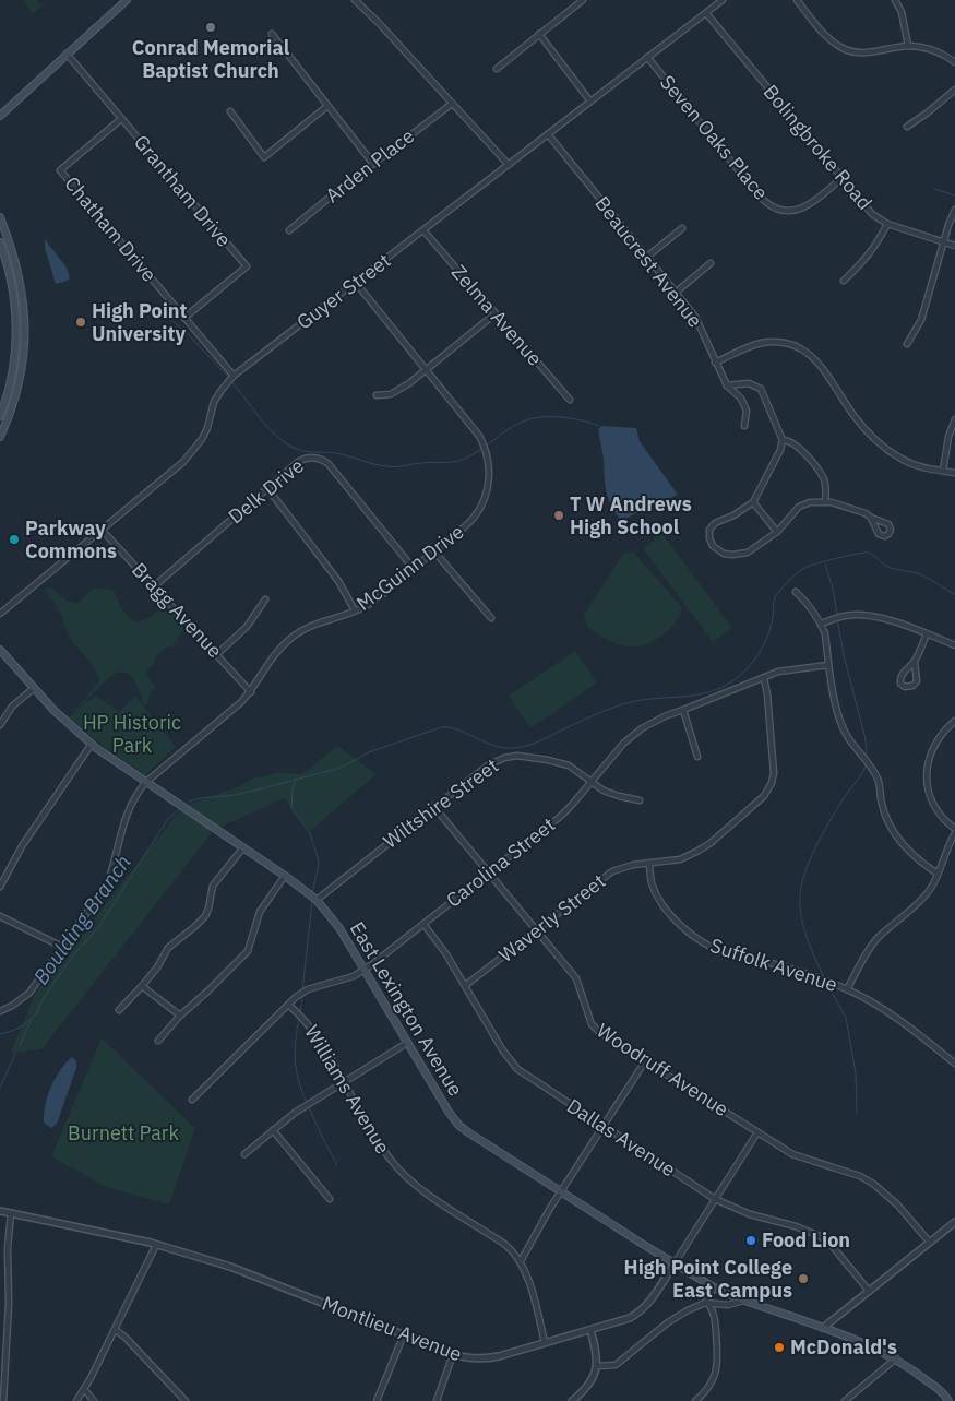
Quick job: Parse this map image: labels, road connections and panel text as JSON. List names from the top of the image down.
{
  "streets": {
    "main road": ["East Lexington Avenue"],
    "street": [
      "Seven Oaks Place",
      "Bolingbroke Road",
      "Arden Place",
      "Grantham Drive",
      "Chatham Drive",
      "Beaucrest Avenue",
      "Guyer Street",
      "Zelma Avenue",
      "Delk Drive",
      "McGuinn Drive",
      "Bragg Avenue",
      "Wiltshire Street",
      "Carolina Street",
      "Waverly Street",
      "Suffolk Avenue",
      "Woodruff Avenue",
      "Williams Avenue",
      "Dallas Avenue",
      "Montlieu Avenue"
    ]
  },
  "crossings": [
    ["Seven Oaks Place", "Bolingbroke Road"],
    ["Seven Oaks Place", "Guyer Street"],
    ["Bolingbroke Road", "Guyer Street"],
    ["Grantham Drive", "Chatham Drive"],
    ["Chatham Drive", "Guyer Street"],
    ["Beaucrest Avenue", "Guyer Street"],
    ["Guyer Street", "Zelma Avenue"],
    ["Guyer Street", "McGuinn Drive"],
    ["Guyer Street", "Bragg Avenue"],
    ["Delk Drive", "McGuinn Drive"],
    ["Delk Drive", "Bragg Avenue"],
    ["McGuinn Drive", "Bragg Avenue"],
    ["McGuinn Drive", "East Lexington Avenue"],
    ["Wiltshire Street", "Carolina Street"],
    ["Wiltshire Street", "East Lexington Avenue"],
    ["Wiltshire Street", "Woodruff Avenue"],
    ["Carolina Street", "Waverly Street"],
    ["Carolina Street", "East Lexington Avenue"],
    ["Carolina Street", "Woodruff Avenue"],
    ["Carolina Street", "Williams Avenue"],
    ["Carolina Street", "Dallas Avenue"],
    ["Waverly Street", "Suffolk Avenue"],
    ["Waverly Street", "Woodruff Avenue"],
    ["Waverly Street", "Dallas Avenue"],
    ["East Lexington Avenue", "Montlieu Avenue"],
    ["Woodruff Avenue", "Montlieu Avenue"],
    ["Williams Avenue", "Montlieu Avenue"],
    ["Dallas Avenue", "Montlieu Avenue"]
  ],
  "water": ["Boulding Branch"],
  "parks": ["HP Historic Park", "Burnett Park"],
  "places": [
    "Conrad Memorial Baptist Church",
    "High Point University",
    "T W Andrews High School",
    "Parkway Commons",
    "Food Lion",
    "High Point College East Campus",
    "McDonald's"
  ]
}
